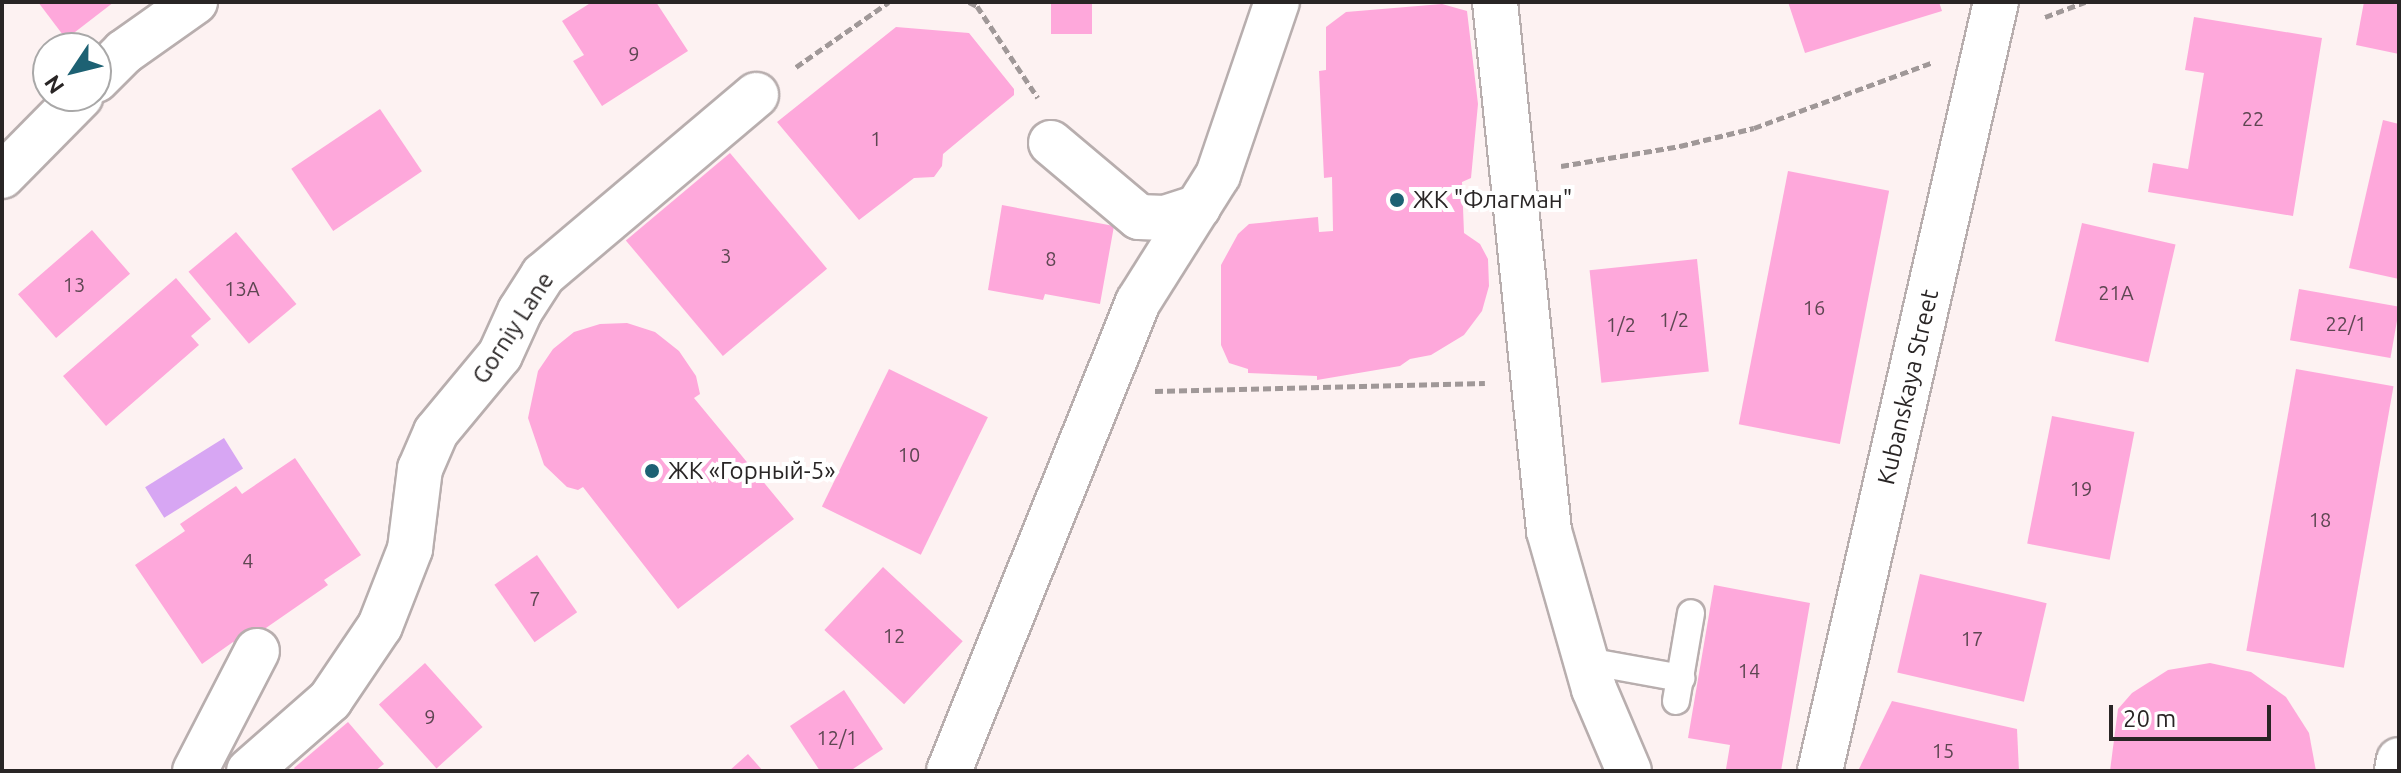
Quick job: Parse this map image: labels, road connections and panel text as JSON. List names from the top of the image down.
{
  "streets": {
    "street": ["Gorniy Lane", "Kubanskaya Street"]
  },
  "places": ["ЖК \"Флагман\"", "ЖК «Горный-5»"],
  "house_numbers": [
    "9",
    "22",
    "1",
    "3",
    "8",
    "13",
    "13А",
    "21А",
    "16",
    "1/2",
    "22/1",
    "1/2",
    "10",
    "19",
    "18",
    "4",
    "7",
    "12",
    "17",
    "14",
    "9",
    "12/1",
    "15"
  ],
  "scale_bar": "20 m",
  "north": "bottom left"
}
